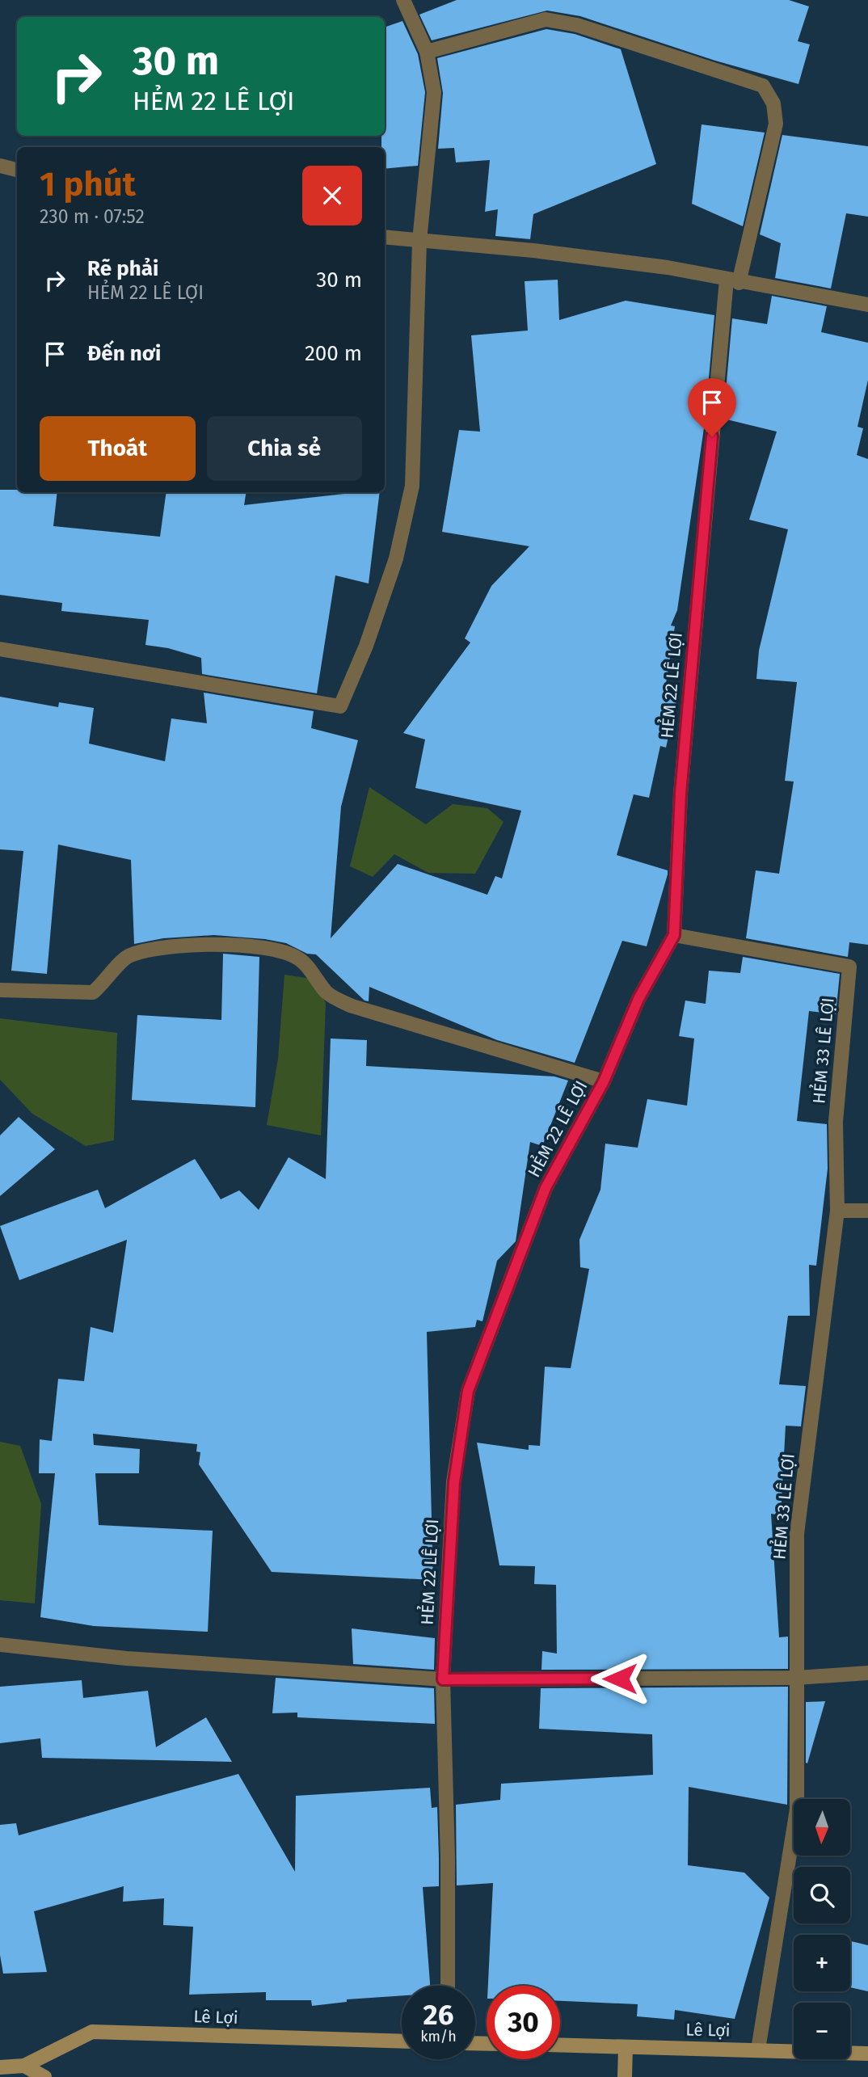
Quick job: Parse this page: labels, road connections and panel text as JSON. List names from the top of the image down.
{
  "streets": {
    "main road": ["Lê Lợi"],
    "street": ["HẺM 22 LÊ LỢI", "HẺM 33 LÊ LỢI"]
  },
  "crossings": [
    ["HẺM 22 LÊ LỢI", "HẺM 33 LÊ LỢI"],
    ["HẺM 33 LÊ LỢI", "Lê Lợi"]
  ],
  "north": "bottom",
  "page": {
    "turn": ["30 m", "HẺM 22 LÊ LỢI"],
    "heading": ["1 phút", "230 m · 07:52"],
    "list": [
      {
        "name": "Rẽ phải",
        "note": "HẺM 22 LÊ LỢI",
        "value": "30 m"
      },
      {
        "name": "Đến nơi",
        "value": "200 m"
      }
    ],
    "buttons": ["Thoát", "Chia sẻ"],
    "map_buttons": ["+", "−"],
    "speed": "26 km/h",
    "limit": "30"
  }
}
